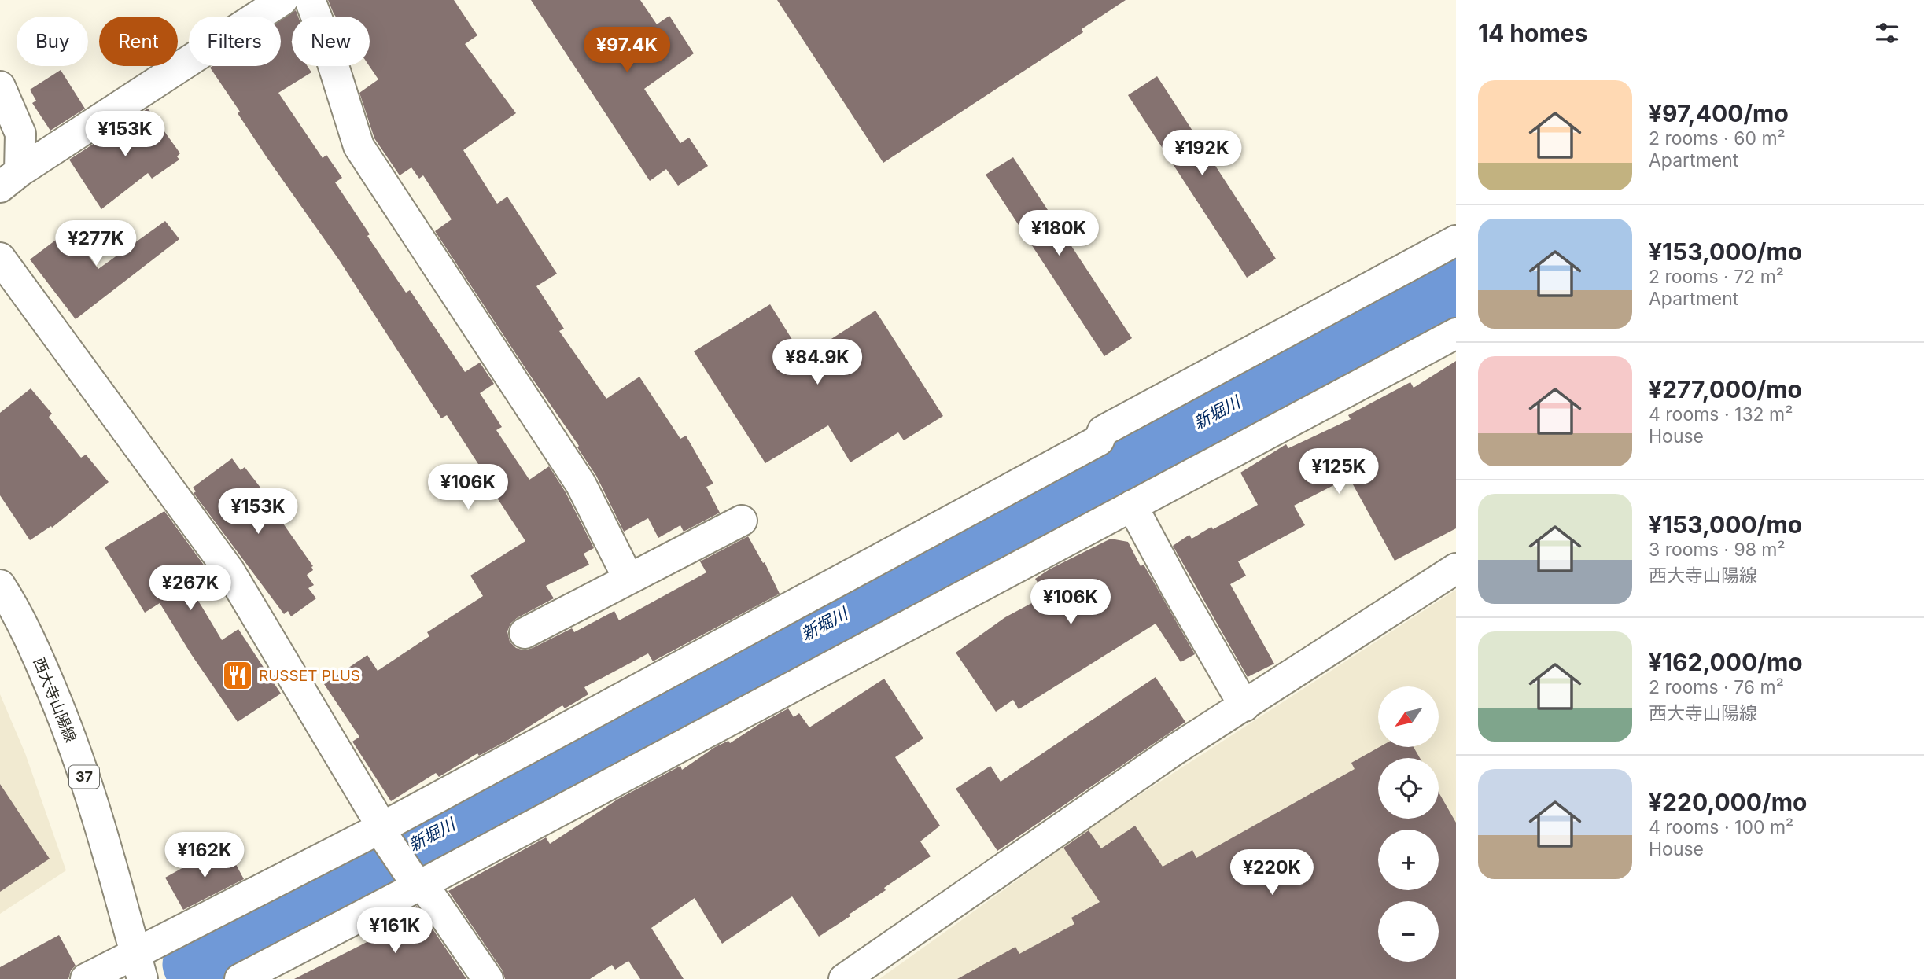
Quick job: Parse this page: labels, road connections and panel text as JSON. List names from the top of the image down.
{
  "streets": {
    "street": ["西大寺山陽線", "37"]
  },
  "water": ["新堀川"],
  "places": {
    "restaurant": ["RUSSET PLUS"]
  },
  "north": "bottom left",
  "page": {
    "heading": "14 homes",
    "chip": [
      "Buy",
      "Rent",
      "Filters",
      "New"
    ],
    "price": [
      "¥97.4K",
      "¥153K",
      "¥192K",
      "¥180K",
      "¥277K",
      "¥84.9K",
      "¥125K",
      "¥106K",
      "¥153K",
      "¥267K",
      "¥106K",
      "¥162K",
      "¥220K",
      "¥161K"
    ],
    "list": [
      {
        "name": "¥97,400/mo",
        "note": "2 rooms · 60 m² · Apartment"
      },
      {
        "name": "¥153,000/mo",
        "note": "2 rooms · 72 m² · Apartment"
      },
      {
        "name": "¥277,000/mo",
        "note": "4 rooms · 132 m² · House"
      },
      {
        "name": "¥153,000/mo",
        "note": "3 rooms · 98 m² · 西大寺山陽線"
      },
      {
        "name": "¥162,000/mo",
        "note": "2 rooms · 76 m² · 西大寺山陽線"
      },
      {
        "name": "¥220,000/mo",
        "note": "4 rooms · 100 m² · House"
      }
    ],
    "map_buttons": ["+", "−"]
  }
}
